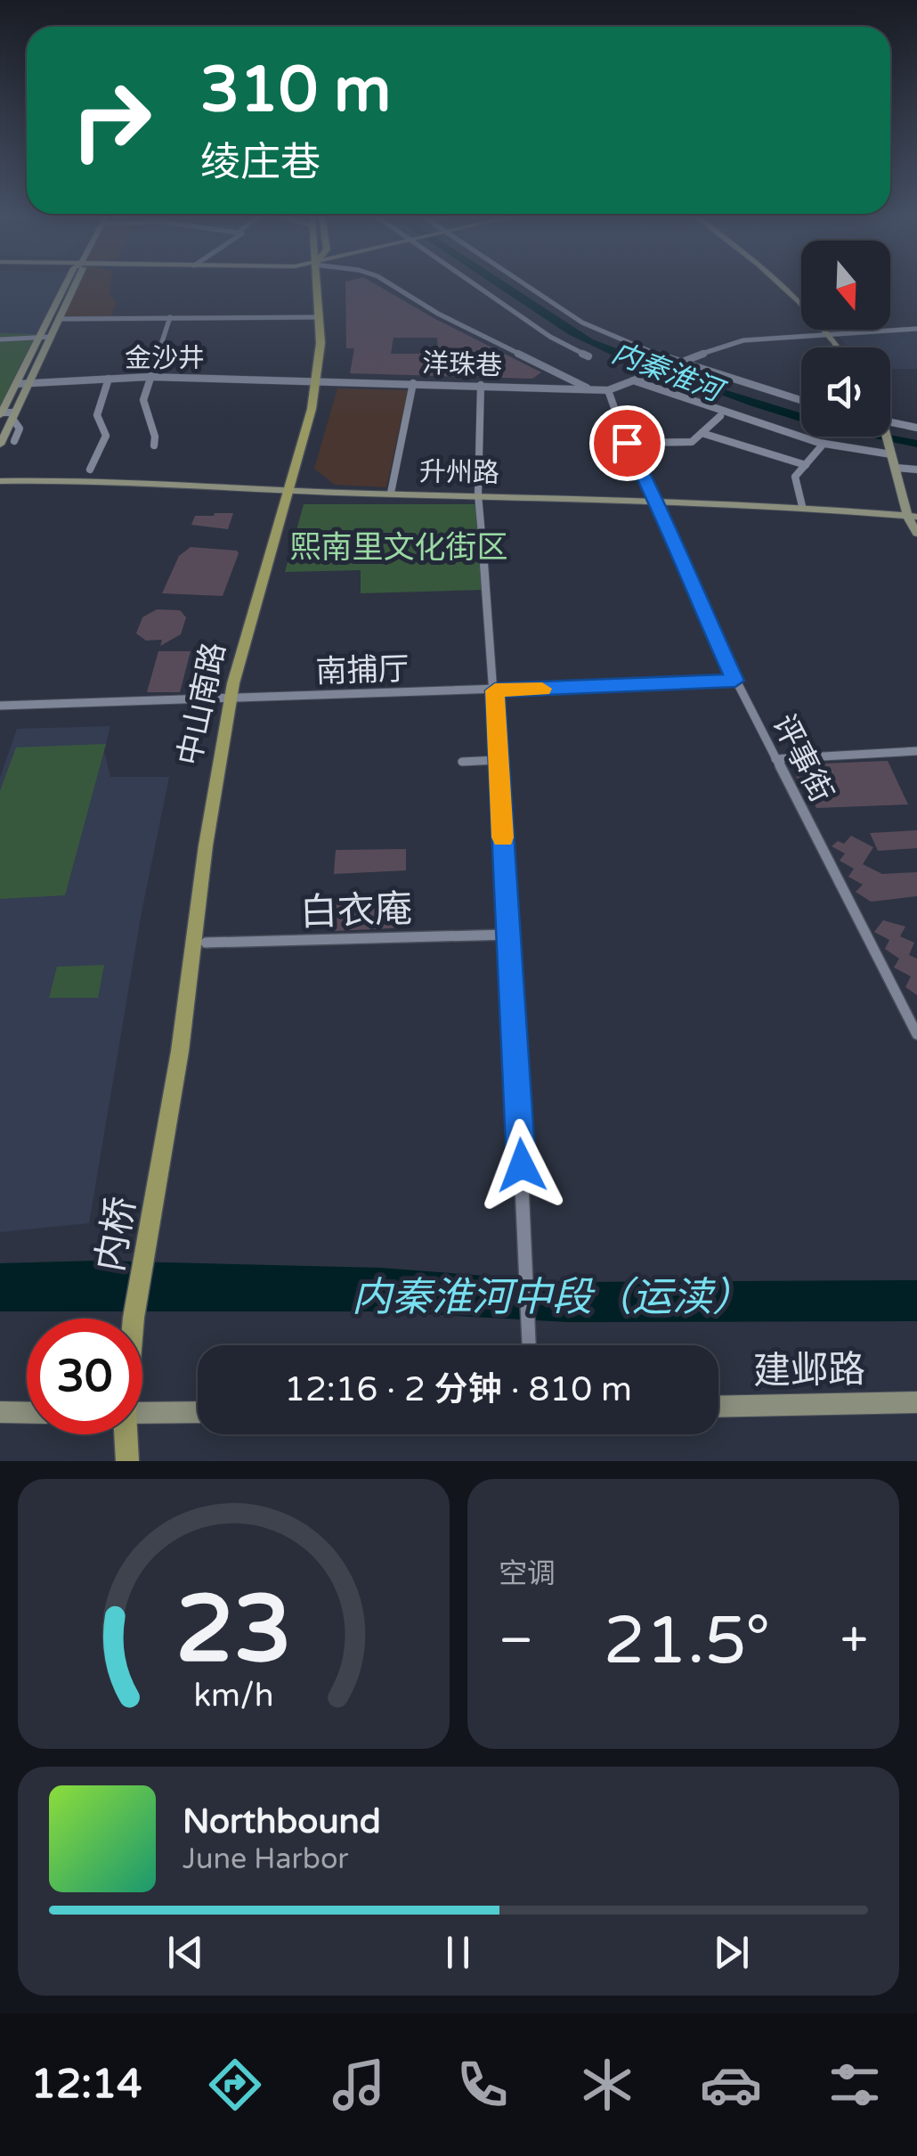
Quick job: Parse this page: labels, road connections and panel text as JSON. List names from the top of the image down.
{
  "streets": {
    "main road": [
      "升州路",
      "中山南路",
      "内桥",
      "建邺路"
    ],
    "street": [
      "金沙井",
      "洋珠巷",
      "南捕厅",
      "评事街",
      "白衣庵"
    ]
  },
  "crossings": [
    ["金沙井", "洋珠巷"],
    ["金沙井", "中山南路"],
    ["洋珠巷", "中山南路"],
    ["洋珠巷", "评事街"],
    ["升州路", "中山南路"],
    ["升州路", "评事街"],
    ["南捕厅", "中山南路"],
    ["南捕厅", "评事街"],
    ["中山南路", "内桥"]
  ],
  "water": ["内秦淮河", "内秦淮河中段（运渎）"],
  "parks": ["熙南里文化街区"],
  "north": "bottom",
  "page": {
    "turn": ["310 m", "绫庄巷"],
    "limit": "30",
    "trip": "12:16 · 2 分钟 · 810 m",
    "tile": "空调",
    "heat": ["−", "21.5°", "+"],
    "song": ["Northbound", "June Harbor"],
    "tabs": "12:14",
    "gauge": ["23", "km/h"]
  }
}
